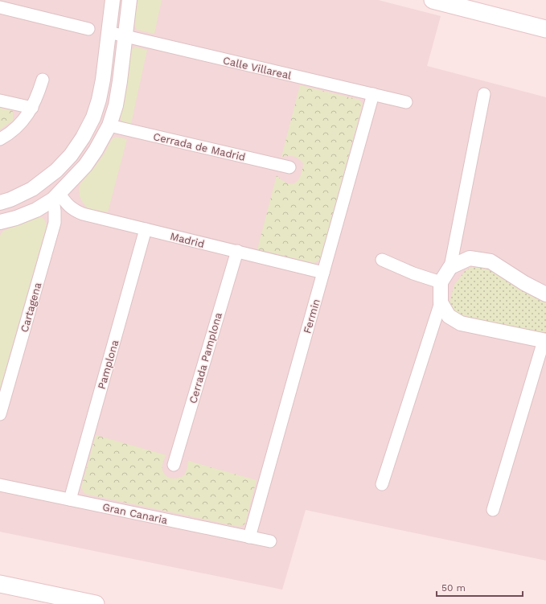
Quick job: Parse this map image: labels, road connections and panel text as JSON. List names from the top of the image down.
{
  "streets": {
    "street": [
      "Calle Villareal",
      "Cerrada de Madrid",
      "Madrid",
      "Cartagena",
      "Fermin",
      "Cerrada Pamplona",
      "Pamplona",
      "Gran Canaria"
    ]
  },
  "crossings": [
    ["Calle Villareal", "Fermin"],
    ["Madrid", "Cartagena"],
    ["Madrid", "Fermin"],
    ["Madrid", "Cerrada Pamplona"],
    ["Madrid", "Pamplona"],
    ["Fermin", "Gran Canaria"],
    ["Pamplona", "Gran Canaria"]
  ],
  "scale_bar": "50 m"
}
